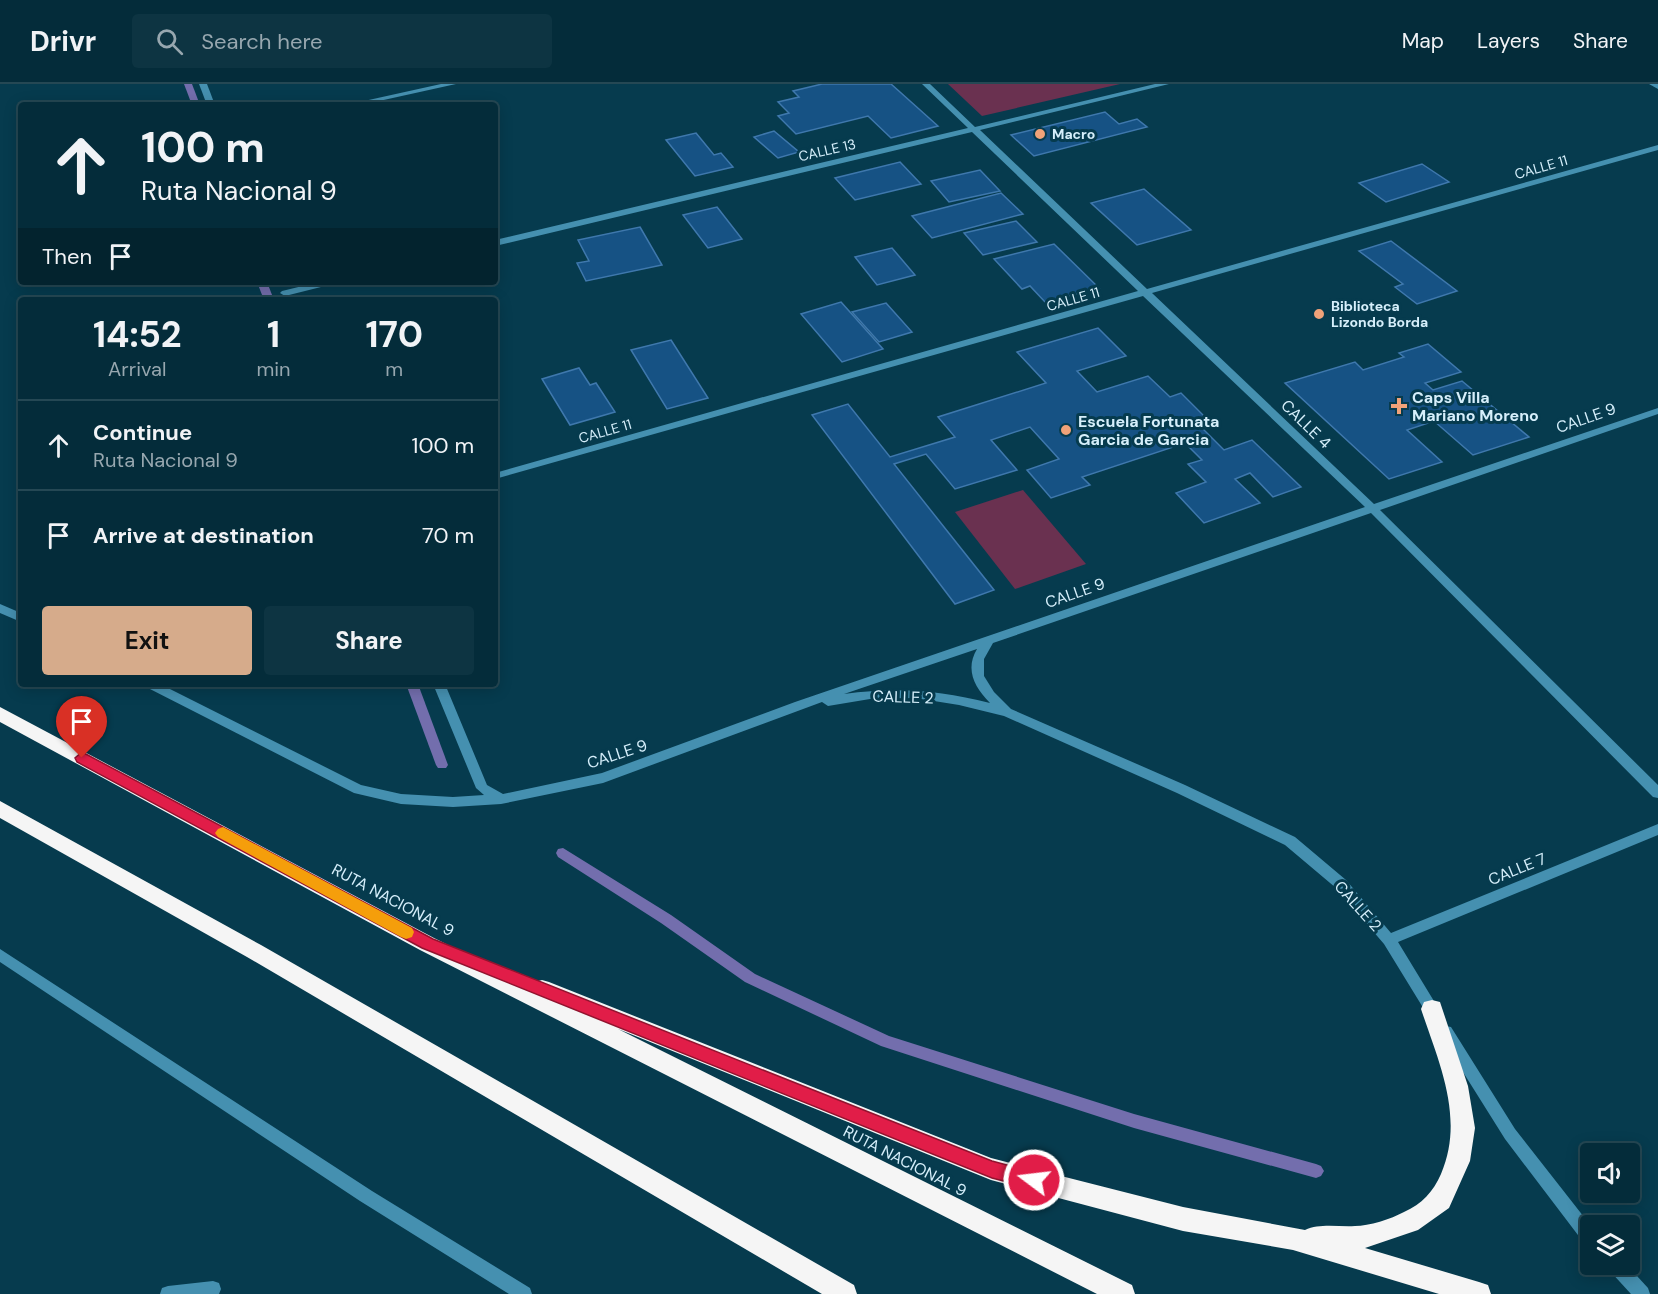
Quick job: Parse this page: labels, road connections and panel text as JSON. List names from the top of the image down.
{
  "streets": {
    "highway": ["RUTA NACIONAL 9"],
    "street": [
      "CALLE 13",
      "CALLE 11",
      "CALLE 9",
      "CALLE 4",
      "CALLE 2",
      "CALLE 7"
    ]
  },
  "crossings": [
    ["CALLE 13", "CALLE 4"],
    ["CALLE 11", "CALLE 4"],
    ["CALLE 9", "CALLE 4"],
    ["CALLE 9", "CALLE 2"],
    ["CALLE 2", "CALLE 7"]
  ],
  "places": {
    "other": ["Macro", "Biblioteca Lizondo Borda", "Escuela Fortunata Garcia de Garcia"],
    "health": ["Caps Villa Mariano Moreno"]
  },
  "page": {
    "header": "Drivr",
    "search": "Search here",
    "nav": ["Map", "Layers", "Share"],
    "turn": ["100 m", "Ruta Nacional 9"],
    "then": "Then",
    "eta": [
      "14:52",
      "Arrival",
      "1",
      "min",
      "170",
      "m"
    ],
    "list": [
      {
        "name": "Continue",
        "note": "Ruta Nacional 9",
        "value": "100 m"
      },
      {
        "name": "Arrive at destination",
        "value": "70 m"
      }
    ],
    "buttons": ["Exit", "Share"]
  }
}
